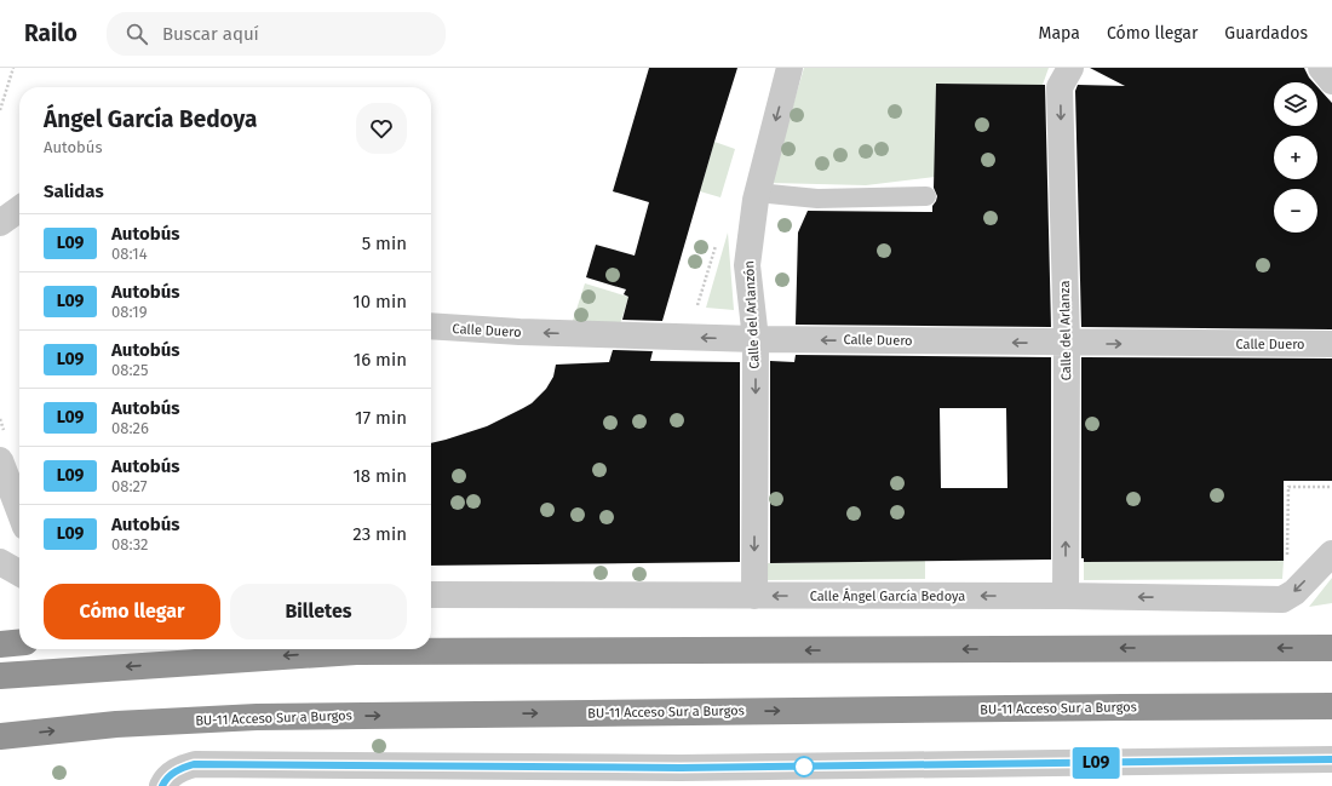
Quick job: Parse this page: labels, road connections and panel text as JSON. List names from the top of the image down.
{
  "streets": {
    "highway": ["BU-11 Acceso Sur a Burgos"],
    "street": [
      "Calle del Arlanzón",
      "Calle Duero",
      "Calle del Arlanza",
      "Calle Ángel García Bedoya"
    ]
  },
  "crossings": [
    ["Calle del Arlanzón", "Calle Duero"],
    ["Calle del Arlanzón", "Calle Ángel García Bedoya"],
    ["Calle Duero", "Calle del Arlanza"],
    ["Calle del Arlanza", "Calle Ángel García Bedoya"]
  ],
  "one_way": ["Calle del Arlanzón"],
  "lines": ["bus line L09"],
  "page": {
    "header": "Railo",
    "search": "Buscar aquí",
    "nav": ["Mapa", "Cómo llegar", "Guardados"],
    "on_map": "L09",
    "map_buttons": ["+", "−"],
    "heading": [
      ["Ángel García Bedoya", "Autobús"],
      "Salidas"
    ],
    "list": [
      {
        "mark": "L09",
        "name": "Autobús",
        "note": "08:14",
        "value": "5 min"
      },
      {
        "mark": "L09",
        "name": "Autobús",
        "note": "08:19",
        "value": "10 min"
      },
      {
        "mark": "L09",
        "name": "Autobús",
        "note": "08:25",
        "value": "16 min"
      },
      {
        "mark": "L09",
        "name": "Autobús",
        "note": "08:26",
        "value": "17 min"
      },
      {
        "mark": "L09",
        "name": "Autobús",
        "note": "08:27",
        "value": "18 min"
      },
      {
        "mark": "L09",
        "name": "Autobús",
        "note": "08:32",
        "value": "23 min"
      }
    ],
    "buttons": ["Cómo llegar", "Billetes"]
  }
}
